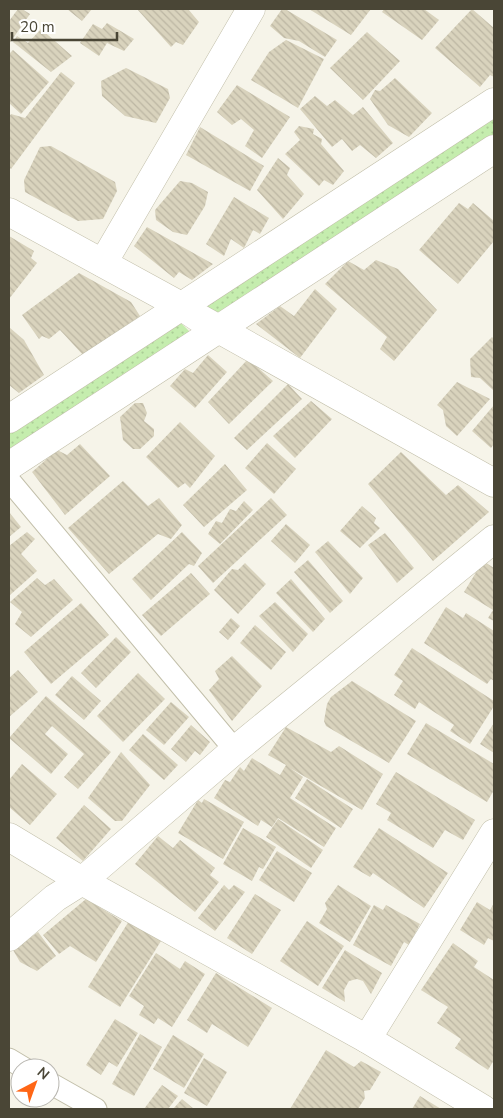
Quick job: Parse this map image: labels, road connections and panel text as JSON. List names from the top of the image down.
{
  "scale_bar": "20 m",
  "north": "top right"
}
